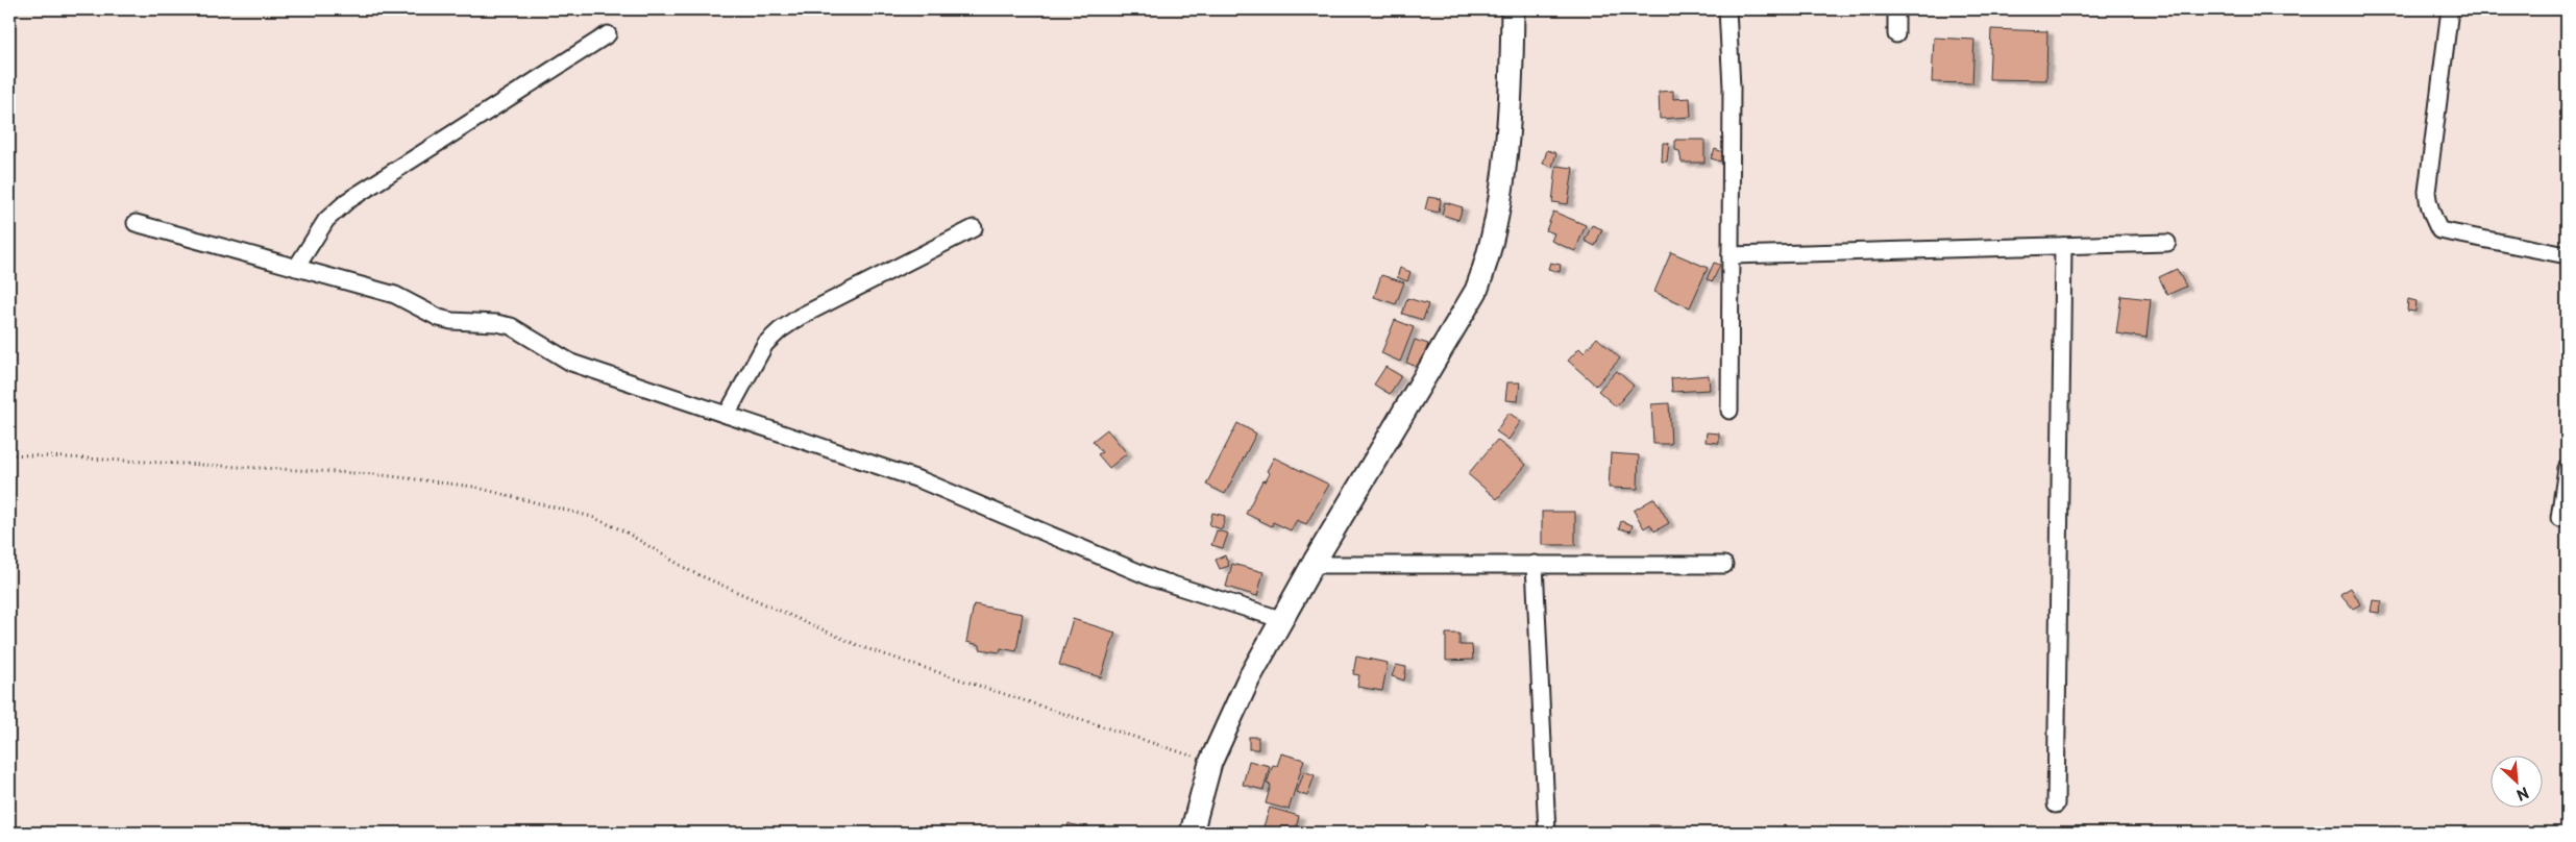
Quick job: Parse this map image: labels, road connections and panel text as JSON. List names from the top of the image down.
{
  "north": "bottom right"
}
